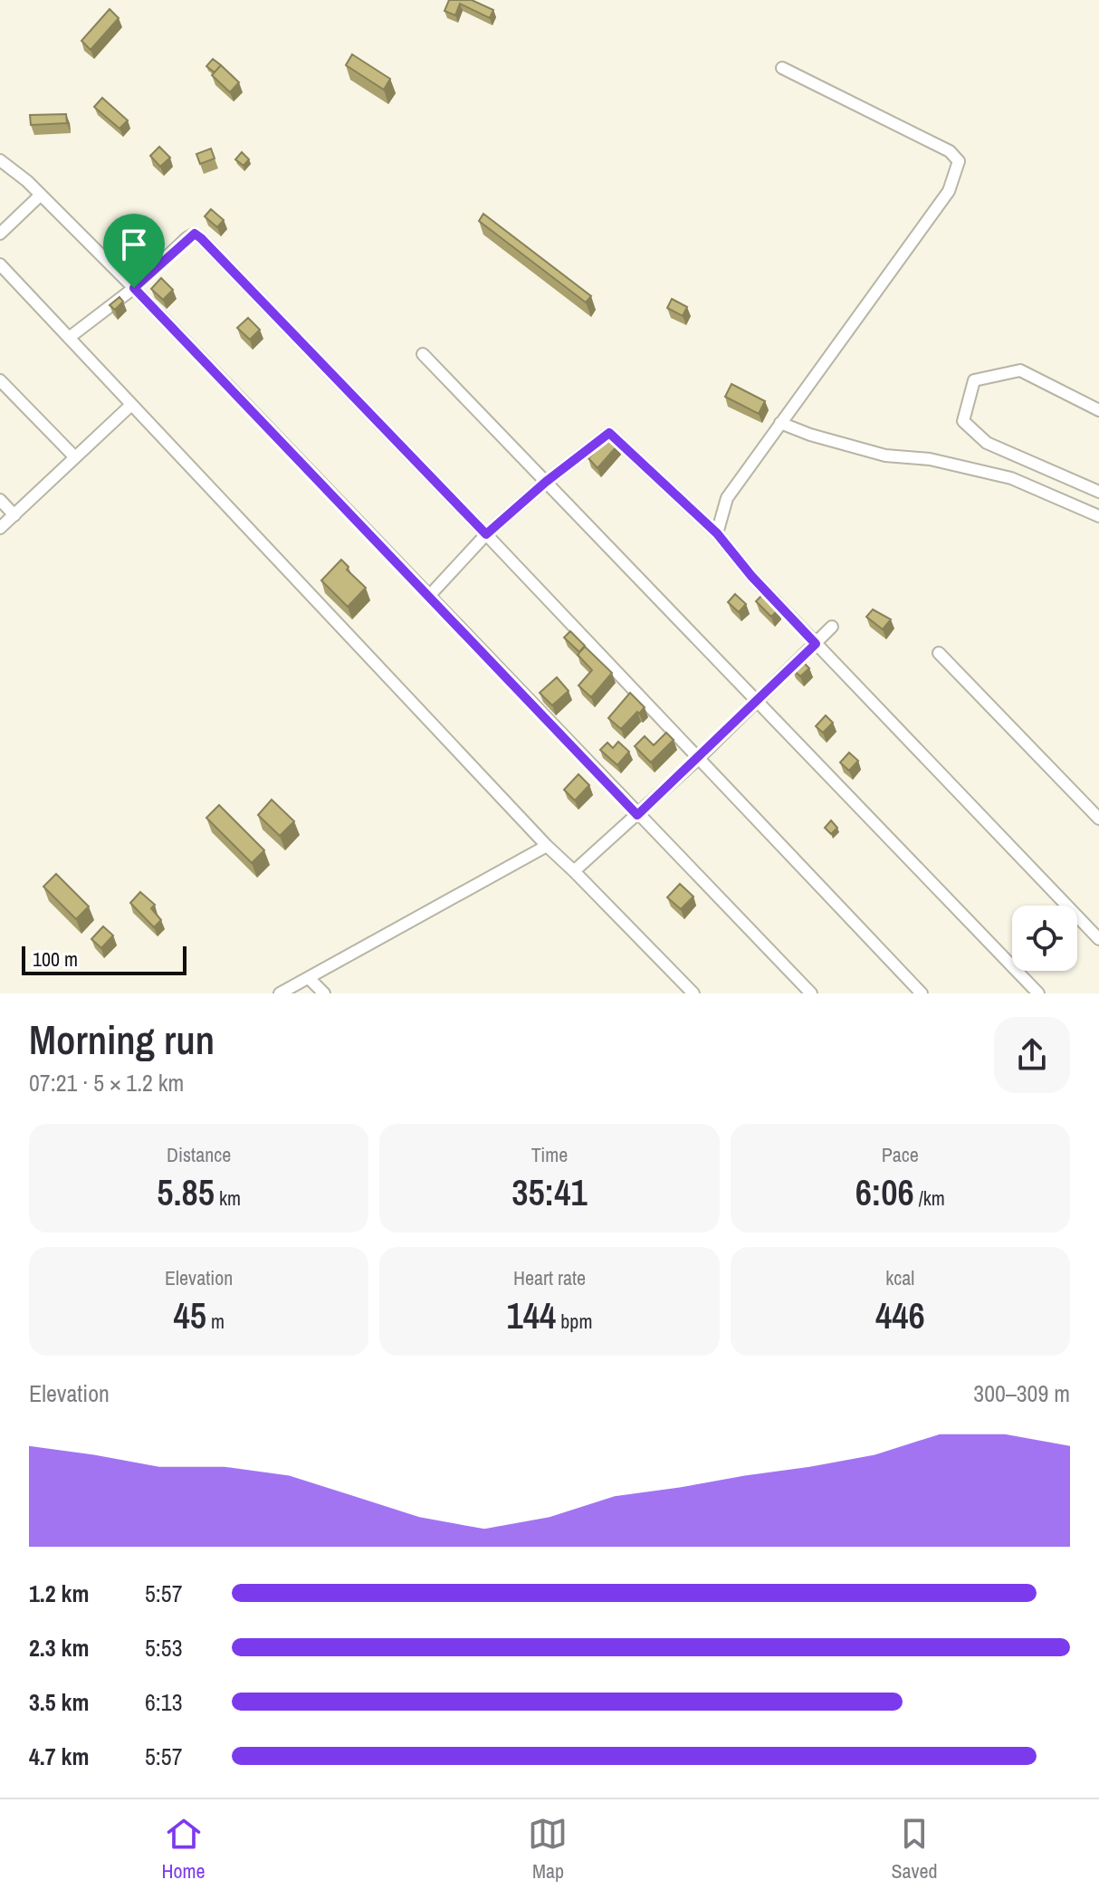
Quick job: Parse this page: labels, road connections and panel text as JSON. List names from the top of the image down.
{
  "scale_bar": "100 m",
  "page": {
    "scale": "100 m",
    "heading": ["Morning run", "07:21 · 5 × 1.2 km"],
    "stats": [
      ["Distance", "5.85 km"],
      ["Time", "35:41"],
      ["Pace", "6:06 /km"],
      ["Elevation", "45 m"],
      ["Heart rate", "144 bpm"],
      ["kcal", "446"]
    ],
    "chart": ["Elevation", "300–309 m"],
    "list": [
      {
        "name": "1.2 km",
        "note": "5:57"
      },
      {
        "name": "2.3 km",
        "note": "5:53"
      },
      {
        "name": "3.5 km",
        "note": "6:13"
      },
      {
        "name": "4.7 km",
        "note": "5:57"
      }
    ],
    "tabs": ["Home", "Map", "Saved"]
  }
}
